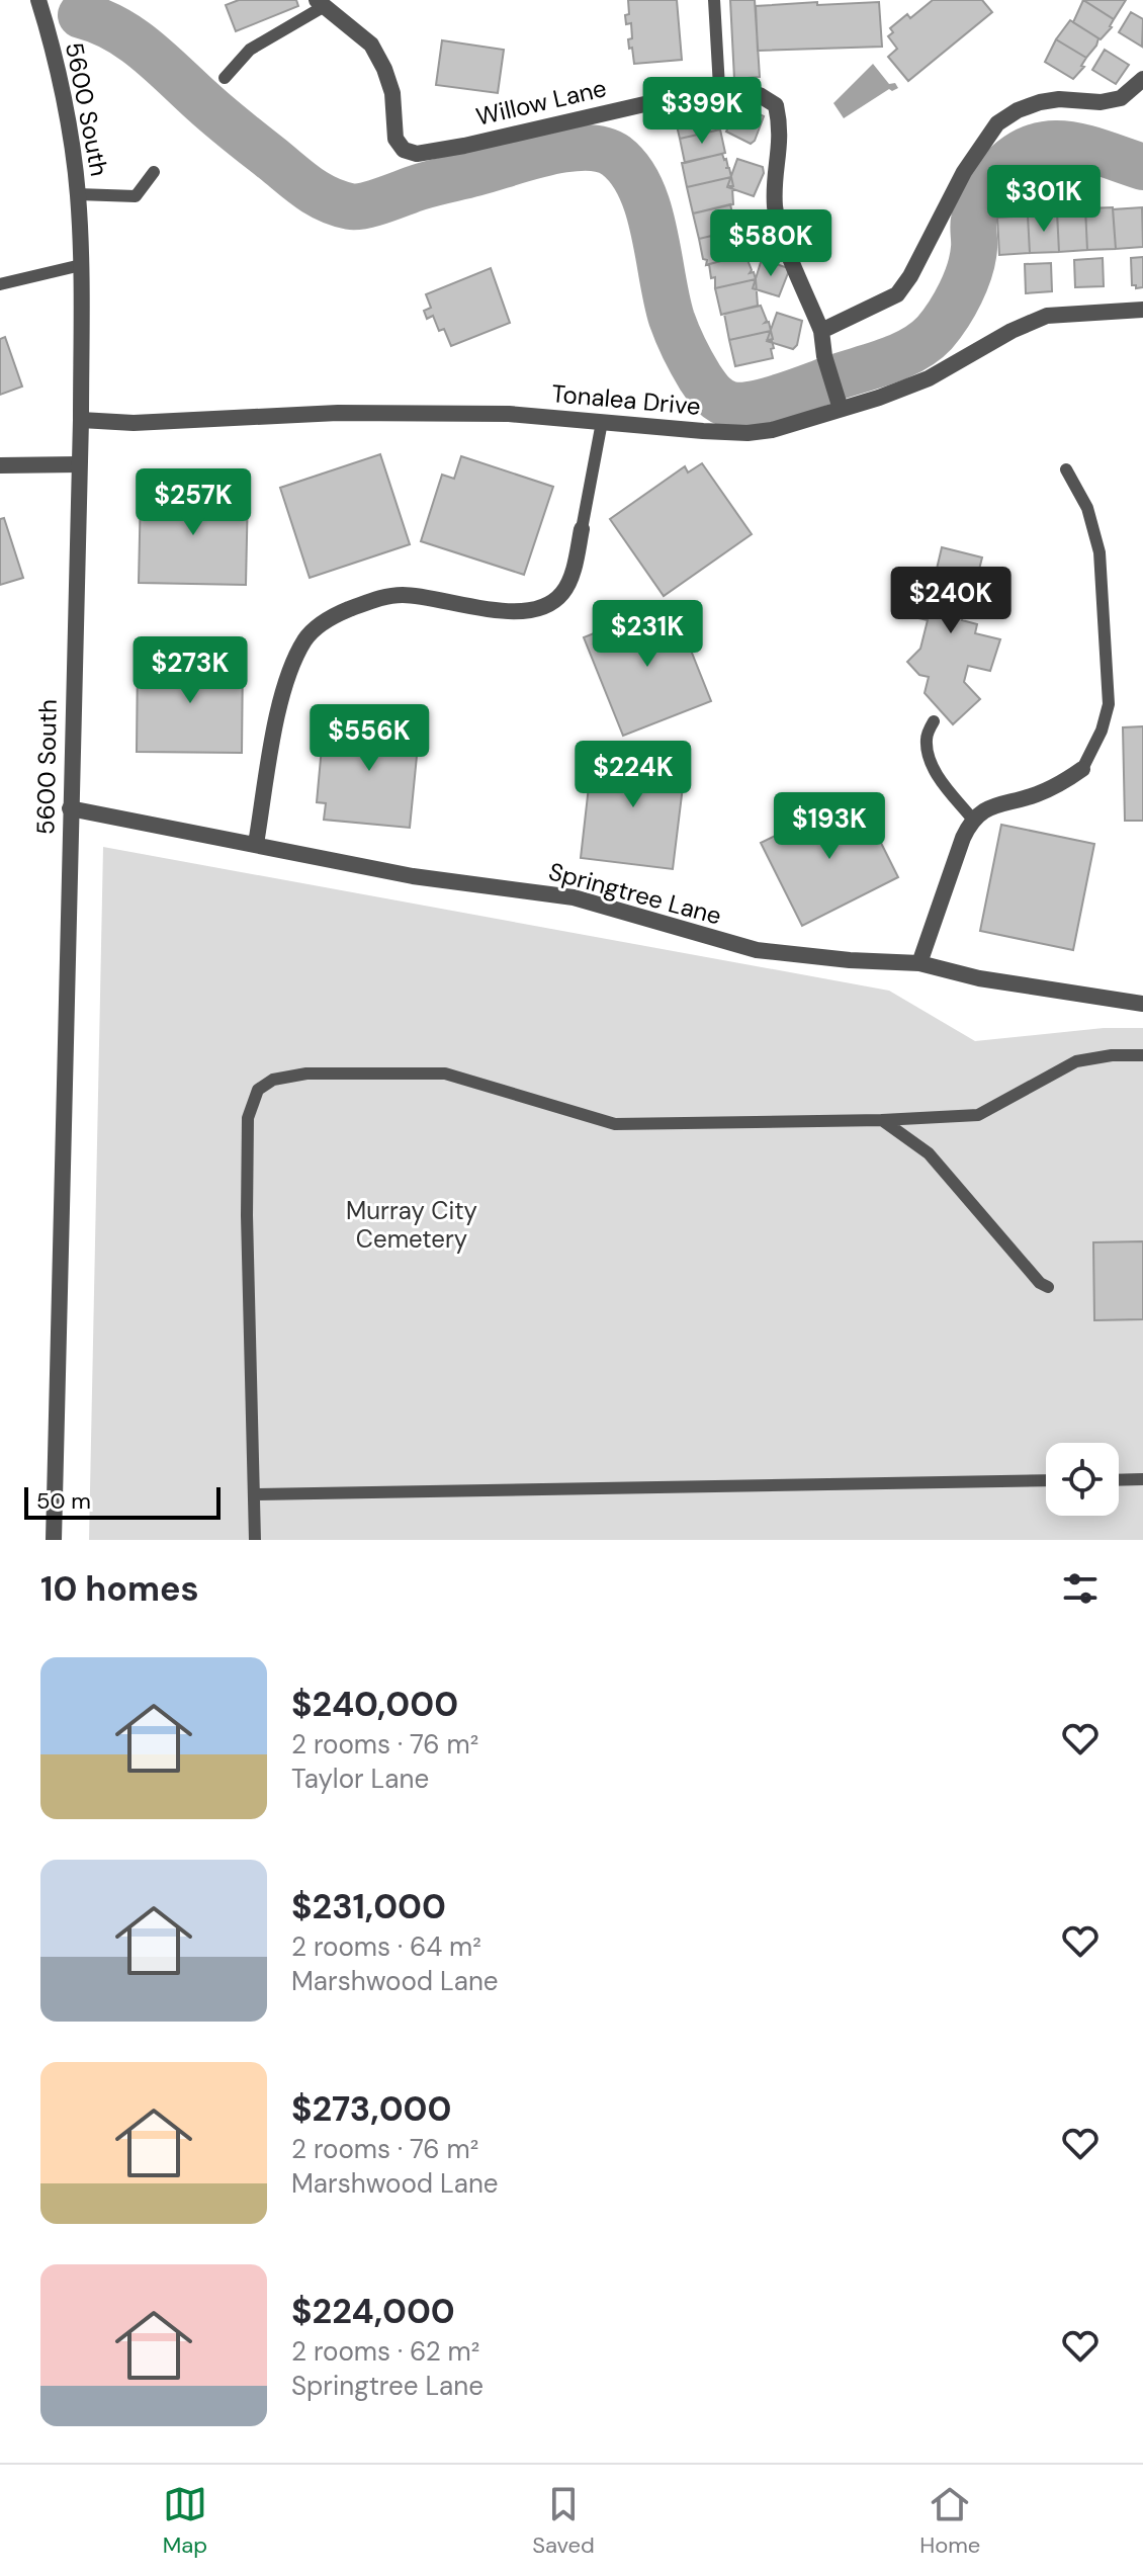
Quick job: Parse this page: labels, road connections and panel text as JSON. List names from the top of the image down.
{
  "streets": {
    "street": [
      "Willow Lane",
      "5600 South",
      "Tonalea Drive",
      "Springtree Lane"
    ]
  },
  "crossings": [
    ["5600 South", "Tonalea Drive"],
    ["5600 South", "Springtree Lane"]
  ],
  "parks": ["Murray City Cemetery"],
  "scale_bar": "50 m",
  "page": {
    "price": [
      "$399K",
      "$301K",
      "$580K",
      "$257K",
      "$240K",
      "$231K",
      "$273K",
      "$556K",
      "$224K",
      "$193K"
    ],
    "scale": "50 m",
    "heading": "10 homes",
    "list": [
      {
        "name": "$240,000",
        "note": "2 rooms · 76 m² · Taylor Lane"
      },
      {
        "name": "$231,000",
        "note": "2 rooms · 64 m² · Marshwood Lane"
      },
      {
        "name": "$273,000",
        "note": "2 rooms · 76 m² · Marshwood Lane"
      },
      {
        "name": "$224,000",
        "note": "2 rooms · 62 m² · Springtree Lane"
      }
    ],
    "tabs": ["Map", "Saved", "Home"]
  }
}
